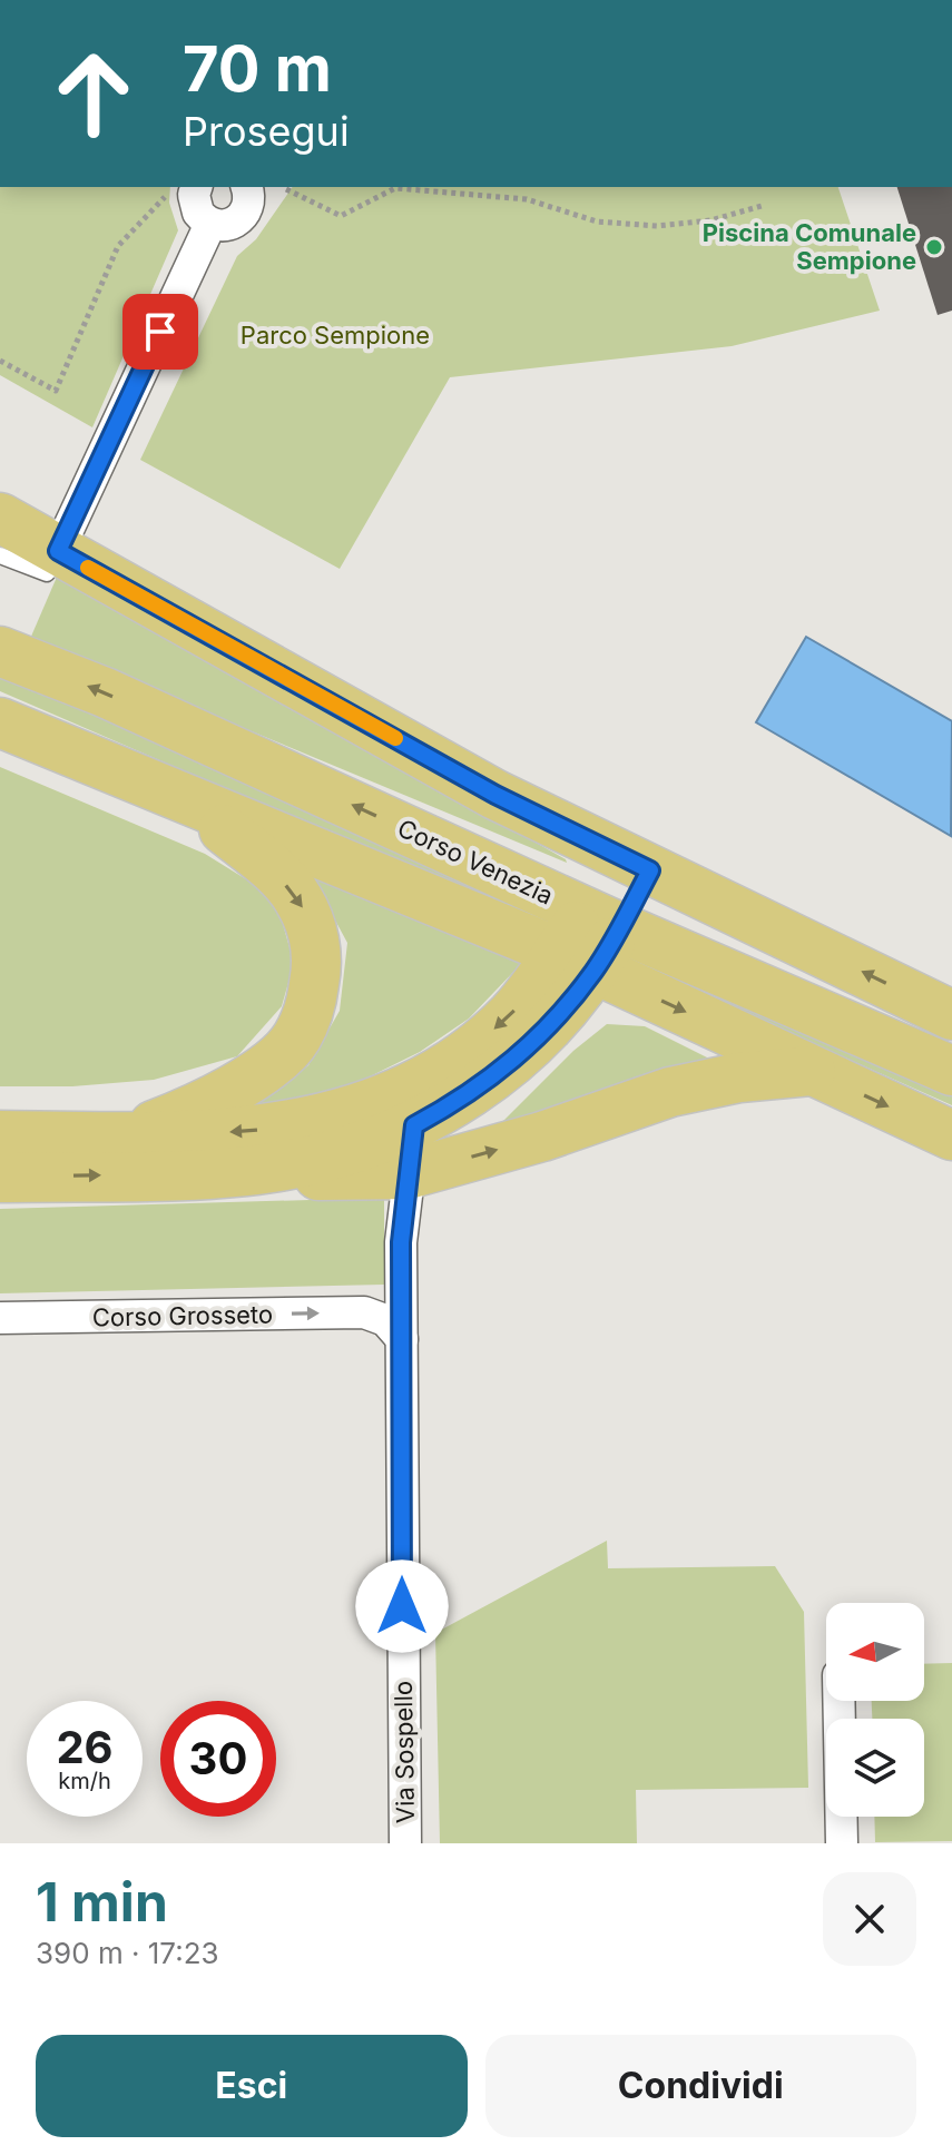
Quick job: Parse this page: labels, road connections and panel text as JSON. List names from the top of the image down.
{
  "streets": {
    "main road": ["Corso Venezia"],
    "street": ["Corso Grosseto", "Via Sospello"]
  },
  "one_way": ["Corso Grosseto"],
  "parks": ["Parco Sempione"],
  "places": ["Piscina Comunale Sempione"],
  "north": "left",
  "page": {
    "turn": ["70 m", "Prosegui"],
    "speed": "26 km/h",
    "limit": "30",
    "heading": ["1 min", "390 m · 17:23"],
    "buttons": ["Esci", "Condividi"]
  }
}
